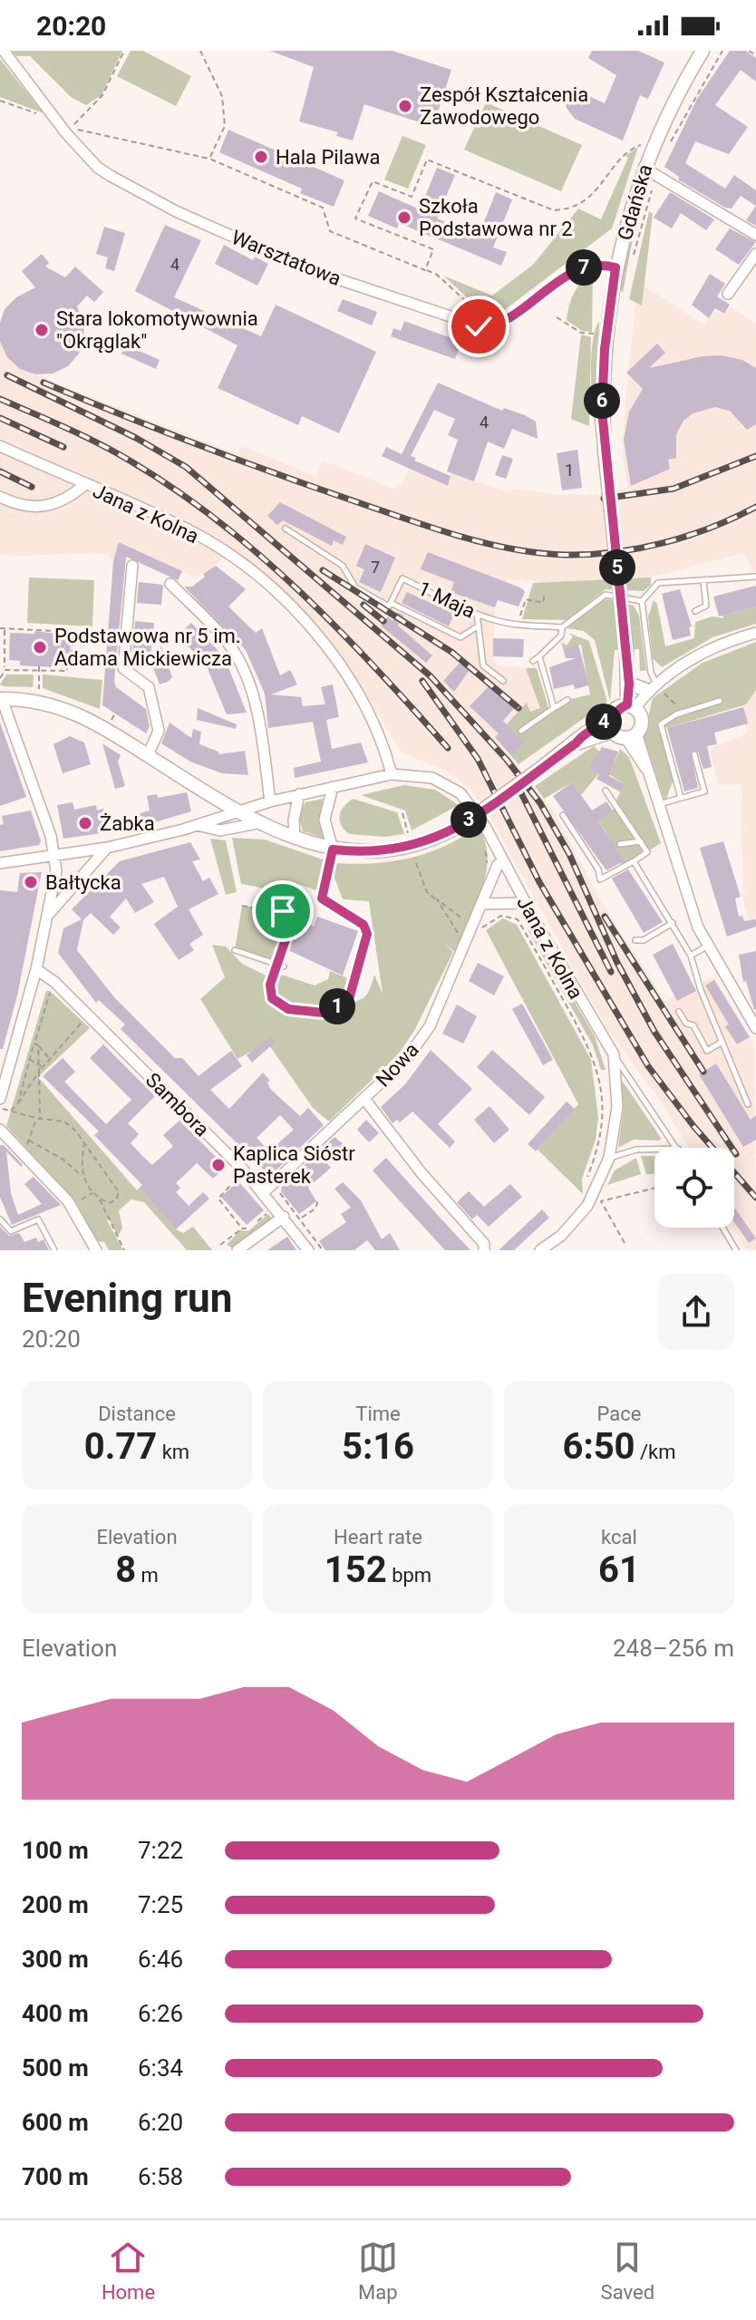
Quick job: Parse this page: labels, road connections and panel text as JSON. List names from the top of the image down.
{
  "streets": {
    "street": [
      "Gdańska",
      "Warsztatowa",
      "Jana z Kolna",
      "Nowa",
      "Sambora"
    ],
    "lane": ["1 Maja"]
  },
  "crossings": [
    ["Gdańska", "Warsztatowa"],
    ["Jana z Kolna", "Nowa"],
    ["Nowa", "Sambora"]
  ],
  "places": [
    "Zespół Kształcenia Zawodowego",
    "Hala Pilawa",
    "Szkoła Podstawowa nr 2",
    "Stara lokomotywownia \"Okrąglak\"",
    "Podstawowa nr 5 im. Adama Mickiewicza",
    "Żabka",
    "Bałtycka",
    "Kaplica Sióstr Pasterek"
  ],
  "house_numbers": [
    "4",
    "4",
    "1",
    "7"
  ],
  "page": {
    "status": "20:20",
    "pins": [
      "7",
      "6",
      "5",
      "4",
      "3",
      "1"
    ],
    "heading": ["Evening run", "20:20"],
    "stats": [
      ["Distance", "0.77 km"],
      ["Time", "5:16"],
      ["Pace", "6:50 /km"],
      ["Elevation", "8 m"],
      ["Heart rate", "152 bpm"],
      ["kcal", "61"]
    ],
    "chart": ["Elevation", "248–256 m"],
    "list": [
      {
        "name": "100 m",
        "note": "7:22"
      },
      {
        "name": "200 m",
        "note": "7:25"
      },
      {
        "name": "300 m",
        "note": "6:46"
      },
      {
        "name": "400 m",
        "note": "6:26"
      },
      {
        "name": "500 m",
        "note": "6:34"
      },
      {
        "name": "600 m",
        "note": "6:20"
      },
      {
        "name": "700 m",
        "note": "6:58"
      }
    ],
    "tabs": ["Home", "Map", "Saved"]
  }
}
